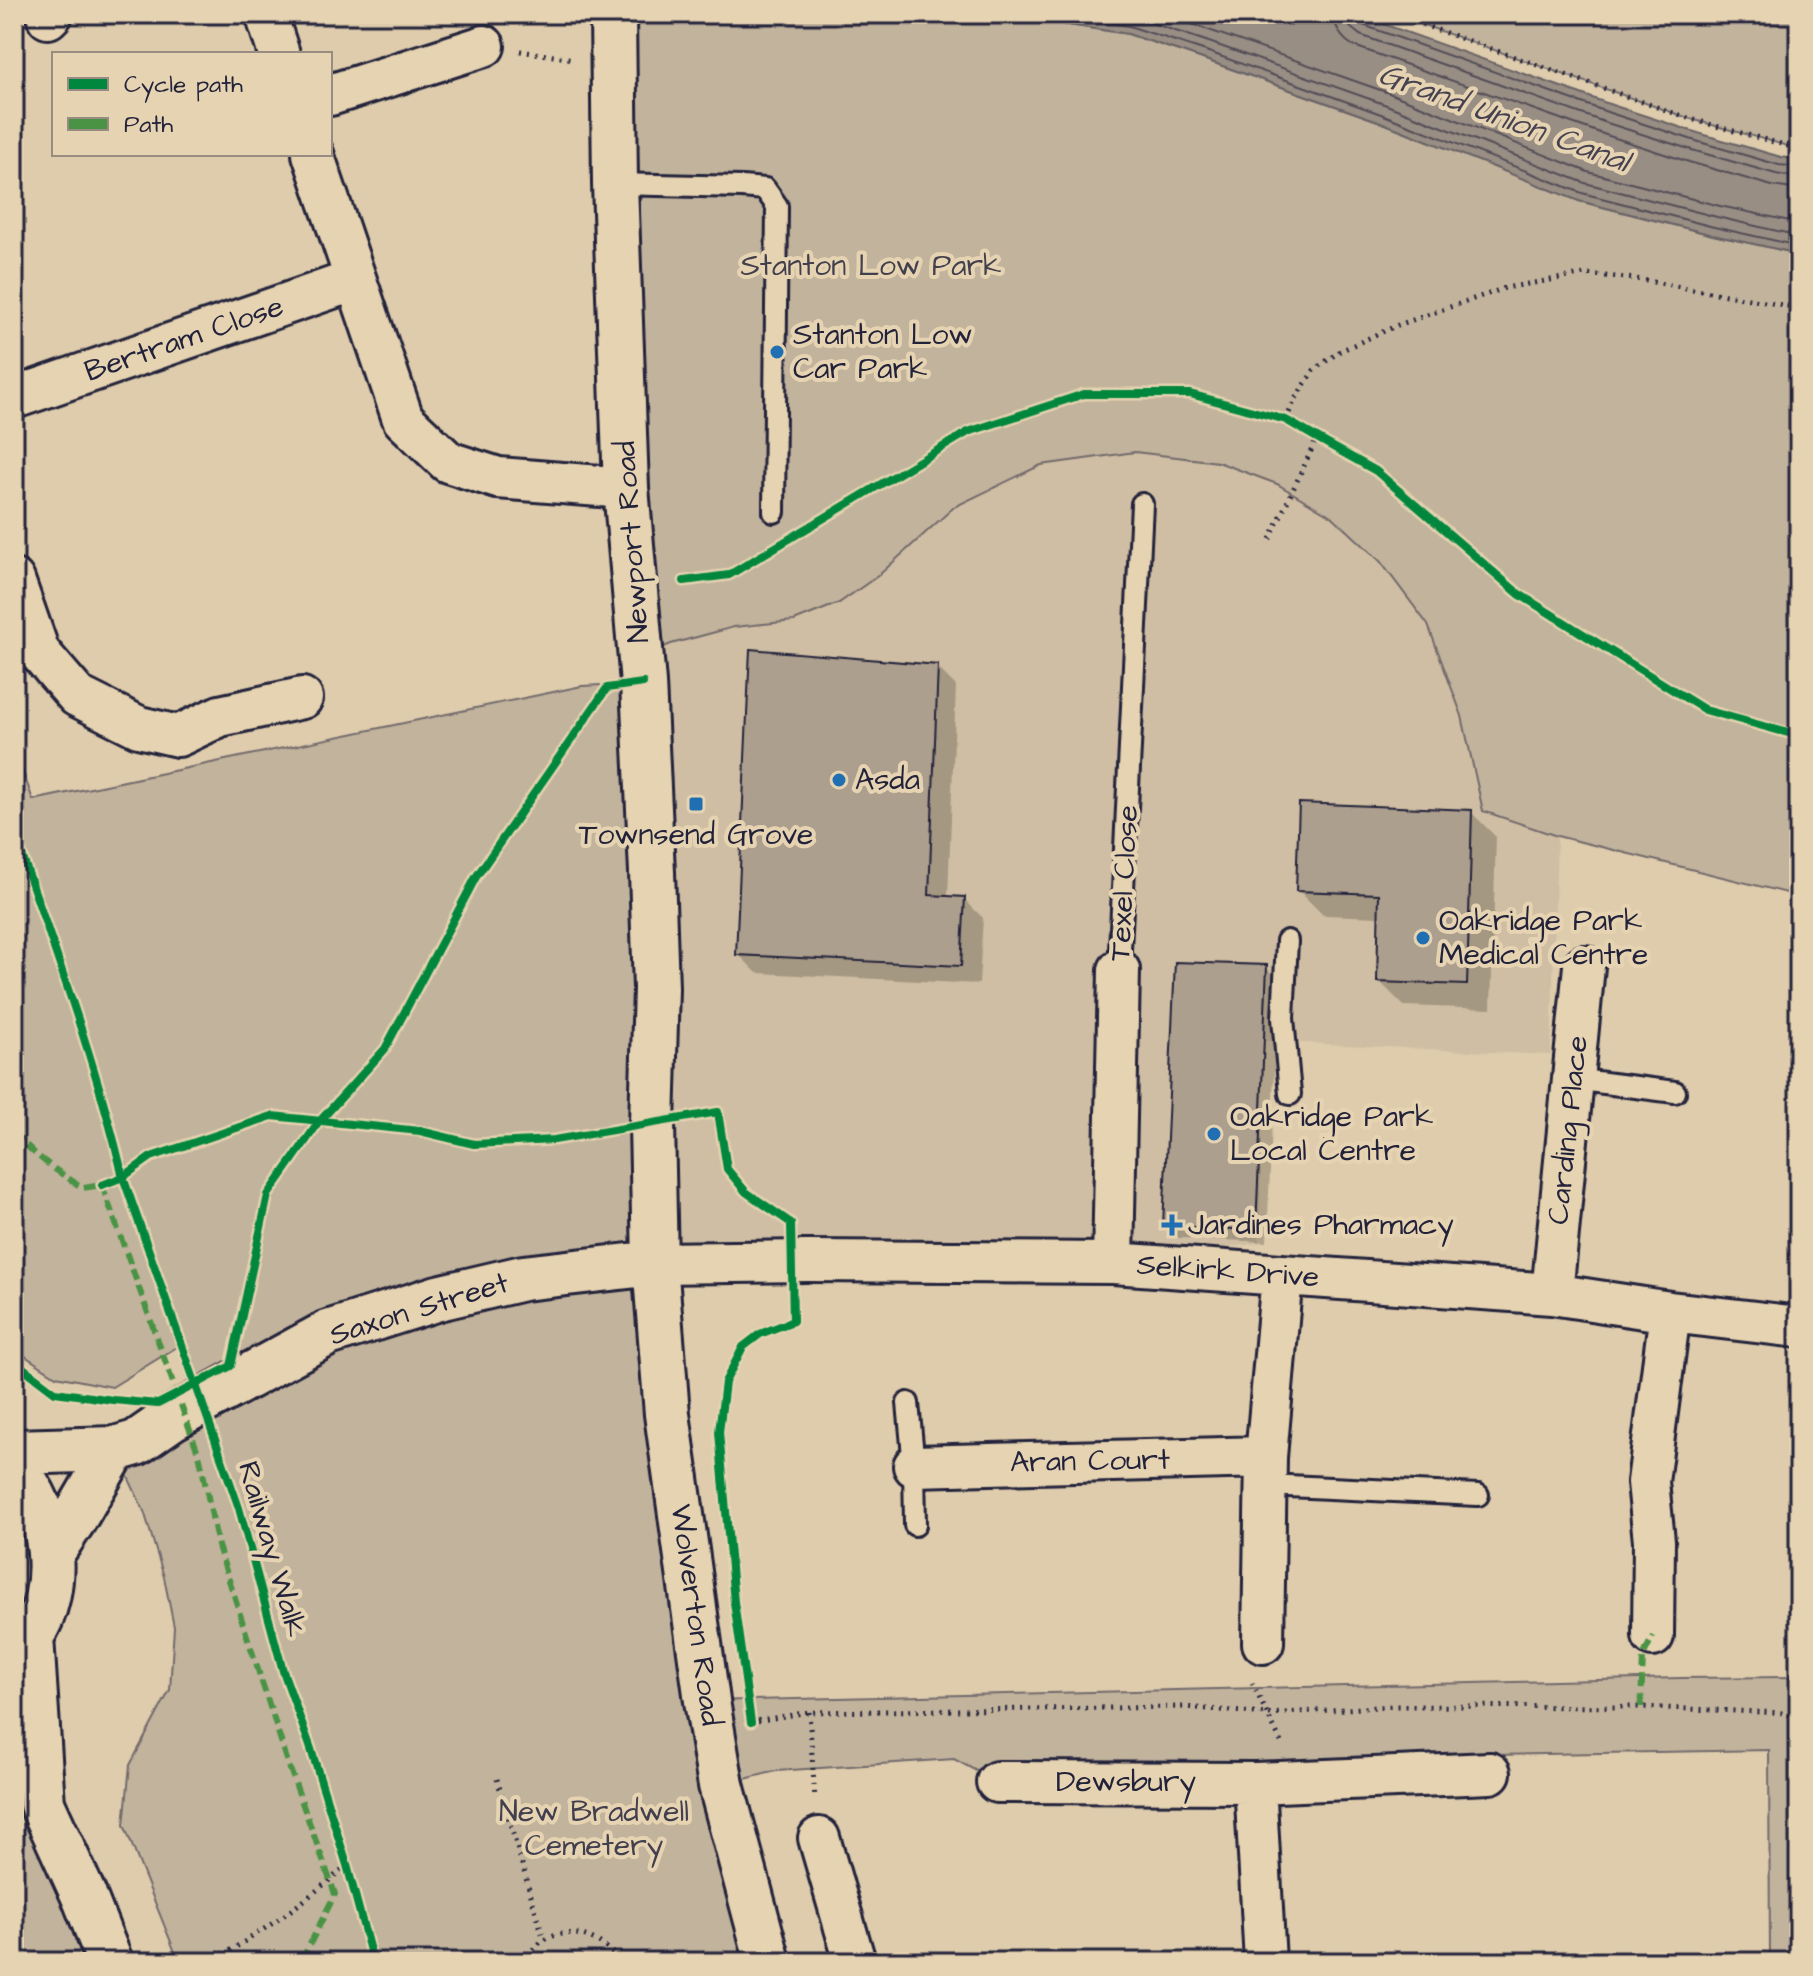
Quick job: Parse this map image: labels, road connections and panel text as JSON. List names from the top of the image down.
{
  "streets": {
    "street": [
      "Bertram Close",
      "Newport Road",
      "Texel Close",
      "Carding Place",
      "Selkirk Drive",
      "Saxon Street",
      "Aran Court",
      "Wolverton Road",
      "Dewsbury"
    ],
    "cycle path": ["Railway Walk"]
  },
  "crossings": [
    ["Newport Road", "Selkirk Drive"],
    ["Newport Road", "Saxon Street"],
    ["Newport Road", "Wolverton Road"],
    ["Texel Close", "Selkirk Drive"],
    ["Carding Place", "Selkirk Drive"],
    ["Selkirk Drive", "Saxon Street"],
    ["Selkirk Drive", "Wolverton Road"],
    ["Saxon Street", "Wolverton Road"]
  ],
  "water": ["Grand Union Canal"],
  "parks": ["Stanton Low Park", "New Bradwell Cemetery"],
  "places": {
    "other": [
      "Stanton Low Car Park",
      "Asda",
      "Oakridge Park Medical Centre",
      "Oakridge Park Local Centre"
    ],
    "transit": ["Townsend Grove"],
    "health": ["Jardines Pharmacy"]
  },
  "legend": ["Cycle path", "Path"]
}
